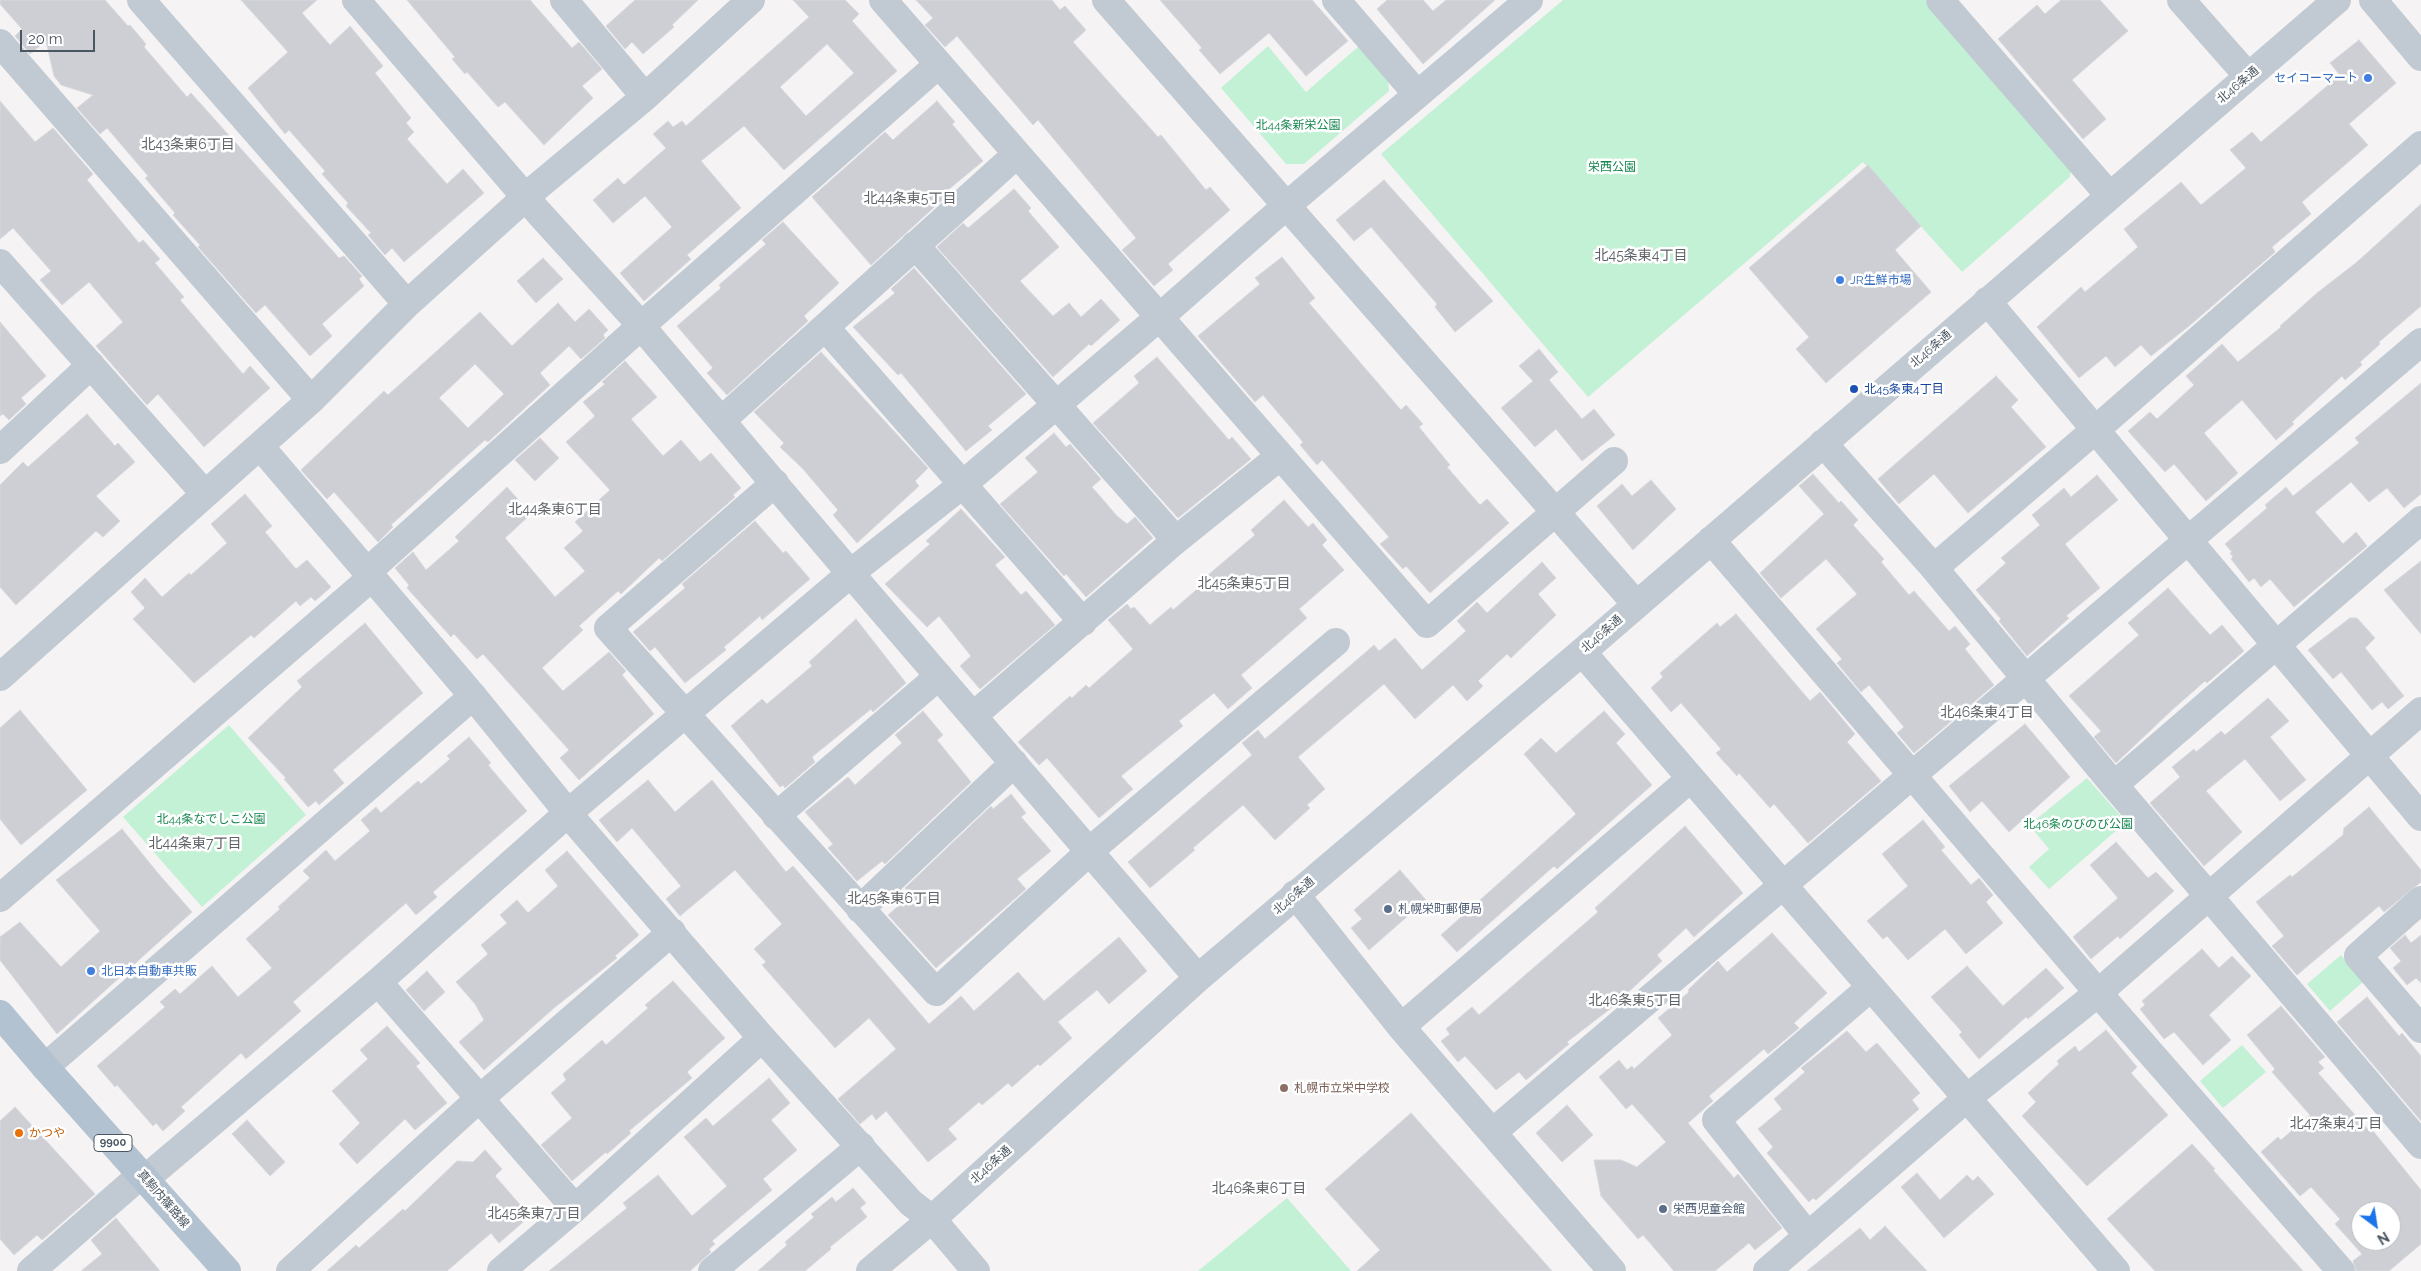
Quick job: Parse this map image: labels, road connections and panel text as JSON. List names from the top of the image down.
{
  "streets": {
    "main road": ["9900", "真駒内篠路線"],
    "street": ["北46条通"]
  },
  "districts": [
    "北43条東6丁目",
    "北44条東5丁目",
    "北45条東4丁目",
    "北44条東6丁目",
    "北45条東5丁目",
    "北46条東4丁目",
    "北44条東7丁目",
    "北45条東6丁目",
    "北46条東5丁目",
    "北47条東4丁目",
    "北46条東6丁目",
    "北45条東7丁目"
  ],
  "parks": [
    "北44条新栄公園",
    "栄西公園",
    "北44条なでしこ公園",
    "北46条のびのび公園"
  ],
  "places": [
    "セイコーマート",
    "JR生鮮市場",
    "北45条東4丁目",
    "札幌栄町郵便局",
    "北日本自動車共販",
    "札幌市立栄中学校",
    "かつや",
    "栄西児童会館"
  ],
  "scale_bar": "20 m",
  "north": "bottom right"
}
